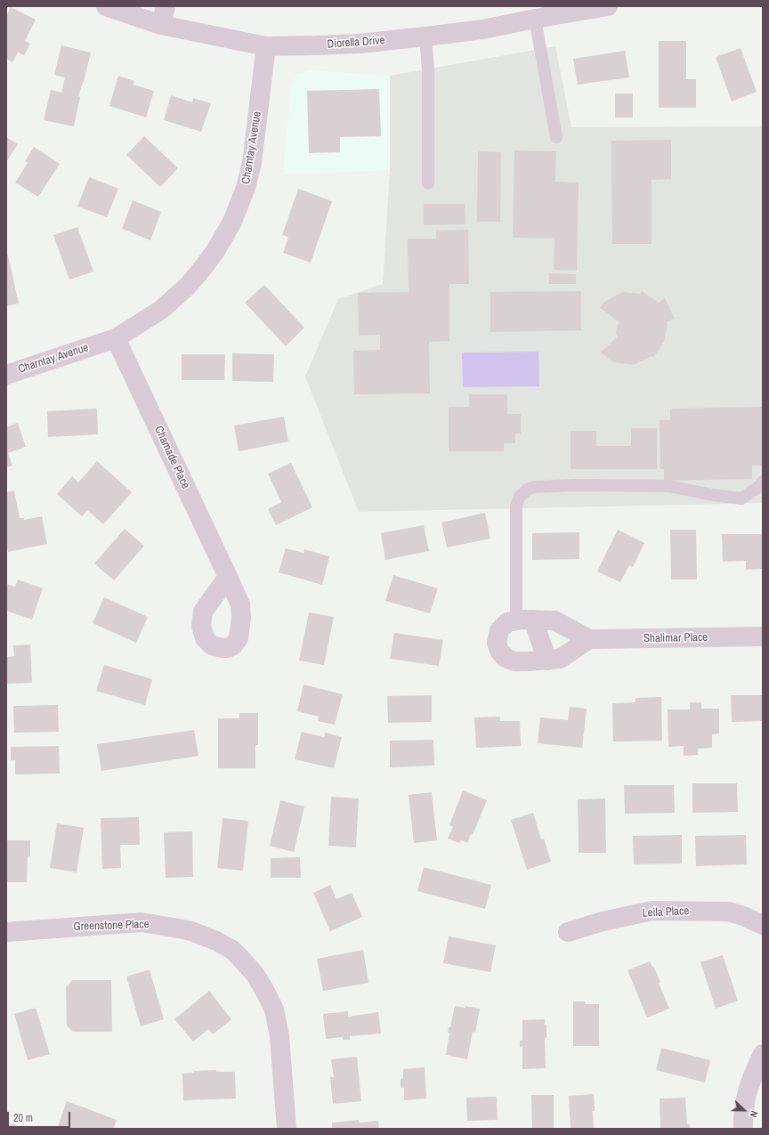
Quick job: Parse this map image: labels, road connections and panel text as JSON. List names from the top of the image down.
{
  "streets": {
    "street": [
      "Diorella Drive",
      "Charntay Avenue",
      "Chamade Place",
      "Shalimar Place",
      "Leila Place",
      "Greenstone Place"
    ]
  },
  "crossings": [
    ["Diorella Drive", "Charntay Avenue"],
    ["Charntay Avenue", "Chamade Place"]
  ],
  "scale_bar": "20 m",
  "north": "right"
}
